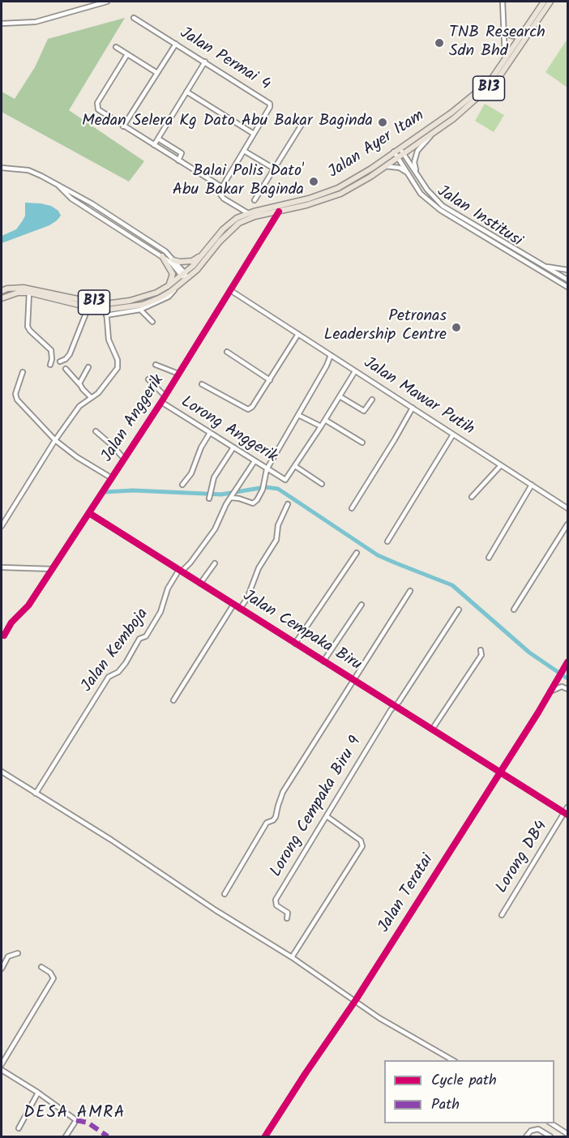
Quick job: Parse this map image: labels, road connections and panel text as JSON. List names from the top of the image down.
{
  "streets": {
    "main road": ["B13", "Jalan Ayer Itam"],
    "street": [
      "Jalan Permai 4",
      "Jalan Institusi",
      "Jalan Mawar Putih",
      "Jalan Anggerik",
      "Lorong Anggerik",
      "Jalan Cempaka Biru",
      "Jalan Kemboja",
      "Lorong Cempaka Biru 9",
      "Lorong DB4",
      "Jalan Teratai"
    ]
  },
  "crossings": [
    ["B13", "Jalan Ayer Itam"],
    ["Jalan Ayer Itam", "Jalan Institusi"],
    ["Jalan Ayer Itam", "Jalan Anggerik"],
    ["Jalan Mawar Putih", "Jalan Anggerik"],
    ["Jalan Anggerik", "Lorong Anggerik"],
    ["Jalan Anggerik", "Jalan Cempaka Biru"],
    ["Lorong Anggerik", "Jalan Kemboja"],
    ["Jalan Cempaka Biru", "Jalan Kemboja"],
    ["Jalan Cempaka Biru", "Lorong Cempaka Biru 9"],
    ["Jalan Cempaka Biru", "Lorong DB4"],
    ["Jalan Cempaka Biru", "Jalan Teratai"]
  ],
  "districts": ["DESA AMRA"],
  "places": [
    "TNB Research Sdn Bhd",
    "Medan Selera Kg Dato Abu Bakar Baginda",
    "Balai Polis Dato' Abu Bakar Baginda",
    "Petronas Leadership Centre"
  ],
  "legend": ["Cycle path", "Path"]
}
